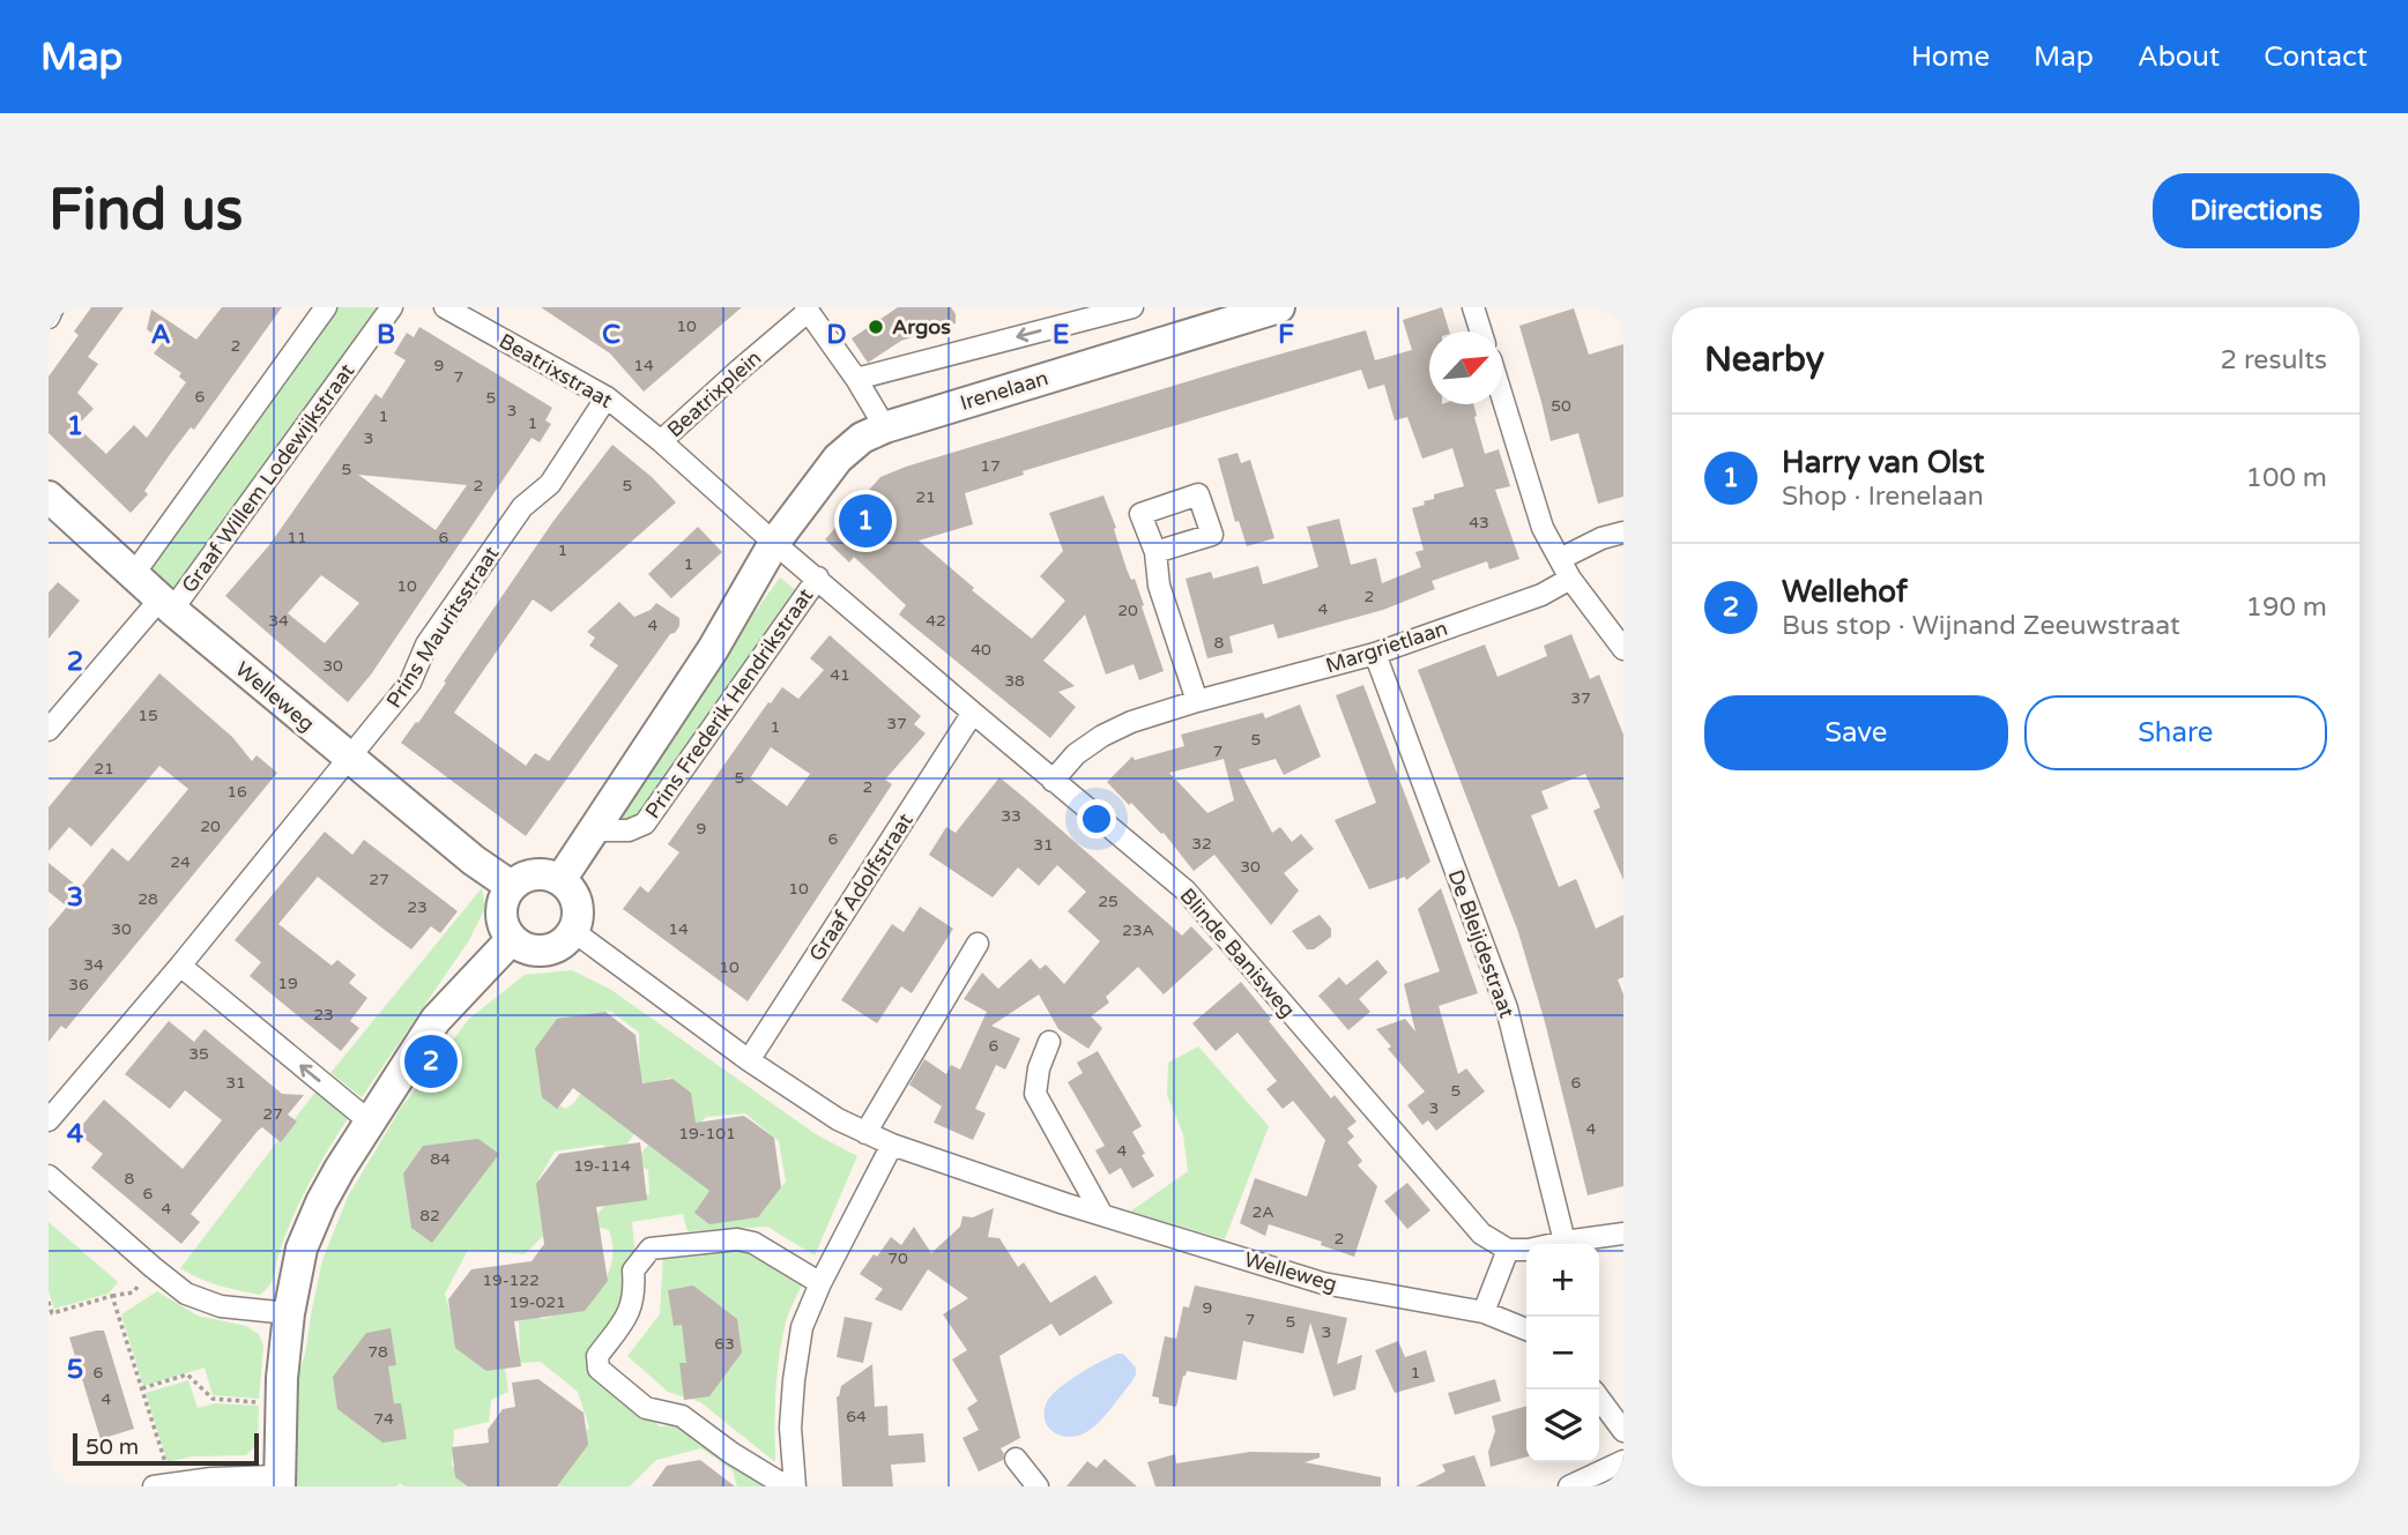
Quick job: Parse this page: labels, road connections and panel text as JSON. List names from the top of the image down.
{
  "streets": {
    "main road": ["Irenelaan", "Welleweg", "Prins Frederik Hendrikstraat"],
    "street": [
      "Beatrixstraat",
      "Beatrixplein",
      "Graaf Willem Lodewijkstraat",
      "Prins Mauritsstraat",
      "Margrietlaan",
      "Graaf Adolfstraat",
      "De Bleijdestraat",
      "Blinde Banisweg"
    ]
  },
  "crossings": [
    ["Beatrixstraat", "Beatrixplein"],
    ["Beatrixstraat", "Prins Mauritsstraat"],
    ["Irenelaan", "Beatrixplein"],
    ["Irenelaan", "Prins Frederik Hendrikstraat"],
    ["Irenelaan", "Blinde Banisweg"],
    ["Beatrixplein", "Prins Frederik Hendrikstraat"],
    ["Beatrixplein", "Blinde Banisweg"],
    ["Graaf Willem Lodewijkstraat", "Welleweg"],
    ["Prins Mauritsstraat", "Welleweg"],
    ["Margrietlaan", "De Bleijdestraat"],
    ["Margrietlaan", "Blinde Banisweg"],
    ["Welleweg", "Prins Frederik Hendrikstraat"],
    ["Welleweg", "Graaf Adolfstraat"],
    ["Prins Frederik Hendrikstraat", "Blinde Banisweg"],
    ["Graaf Adolfstraat", "Blinde Banisweg"]
  ],
  "places": ["Argos"],
  "house_numbers": [
    "10",
    "2",
    "9",
    "14",
    "7",
    "6",
    "5",
    "50",
    "3",
    "1",
    "1",
    "3",
    "17",
    "5",
    "2",
    "5",
    "21",
    "43",
    "11",
    "6",
    "1",
    "1",
    "10",
    "2",
    "4",
    "20",
    "34",
    "42",
    "4",
    "8",
    "40",
    "30",
    "41",
    "38",
    "37",
    "15",
    "37",
    "1",
    "5",
    "7",
    "21",
    "5",
    "2",
    "16",
    "33",
    "20",
    "9",
    "6",
    "32",
    "31",
    "24",
    "30",
    "27",
    "10",
    "28",
    "25",
    "23",
    "30",
    "14",
    "23A",
    "34",
    "10",
    "19",
    "36",
    "23",
    "6",
    "35",
    "31",
    "6",
    "5",
    "3",
    "27",
    "4",
    "19-101",
    "4",
    "84",
    "19-114",
    "8",
    "6",
    "4",
    "2A",
    "82",
    "2",
    "70",
    "19-122",
    "19-021",
    "9",
    "7",
    "5",
    "3",
    "63",
    "78",
    "6",
    "1",
    "4",
    "64",
    "74"
  ],
  "scale_bar": "50 m",
  "north": "top right",
  "page": {
    "header": "Map",
    "nav": [
      "Home",
      "Map",
      "About",
      "Contact"
    ],
    "buttons": [
      "Directions",
      ["Save", "Share"]
    ],
    "title": "Find us",
    "heading": ["Nearby", "2 results"],
    "list": [
      {
        "mark": "1",
        "name": "Harry van Olst",
        "note": "Shop · Irenelaan",
        "value": "100 m"
      },
      {
        "mark": "2",
        "name": "Wellehof",
        "note": "Bus stop · Wijnand Zeeuwstraat",
        "value": "190 m"
      }
    ],
    "pins": ["1", "2"],
    "map_buttons": ["+", "−"],
    "scale": "50 m"
  },
  "grid": {
    "columns": [
      "A",
      "B",
      "C",
      "D",
      "E",
      "F"
    ],
    "rows": [
      "1",
      "2",
      "3",
      "4",
      "5"
    ]
  }
}
